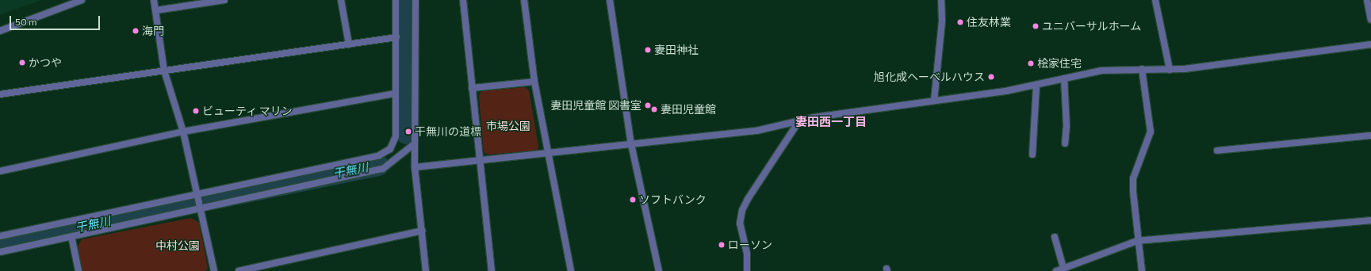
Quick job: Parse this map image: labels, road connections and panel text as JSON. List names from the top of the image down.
{
  "districts": ["妻田西一丁目"],
  "water": ["干無川"],
  "parks": ["市場公園", "中村公園"],
  "places": [
    "住友林業",
    "ユニバーサルホーム",
    "海門",
    "妻田神社",
    "かつや",
    "桧家住宅",
    "旭化成ヘーベルハウス",
    "妻田児童館 図書室",
    "妻田児童館",
    "ビューティ マリン",
    "干無川の道標",
    "ソフトバンク",
    "ローソン"
  ],
  "scale_bar": "50 m"
}
